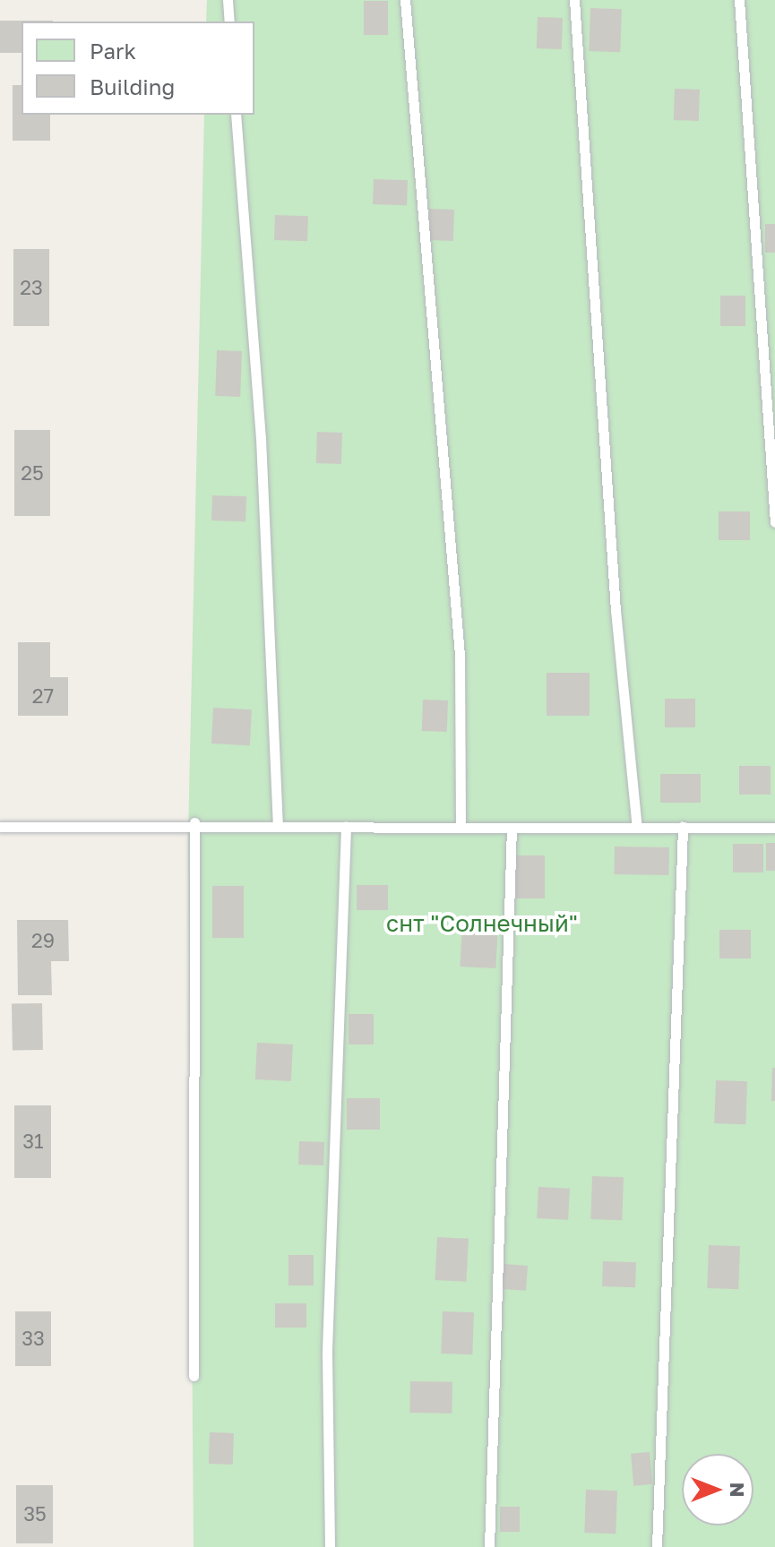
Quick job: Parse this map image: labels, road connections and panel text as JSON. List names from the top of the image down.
{
  "parks": ["снт \"Солнечный\""],
  "house_numbers": [
    "23",
    "25",
    "27",
    "29",
    "31",
    "33",
    "35"
  ],
  "legend": ["Park", "Building"],
  "north": "right"
}
